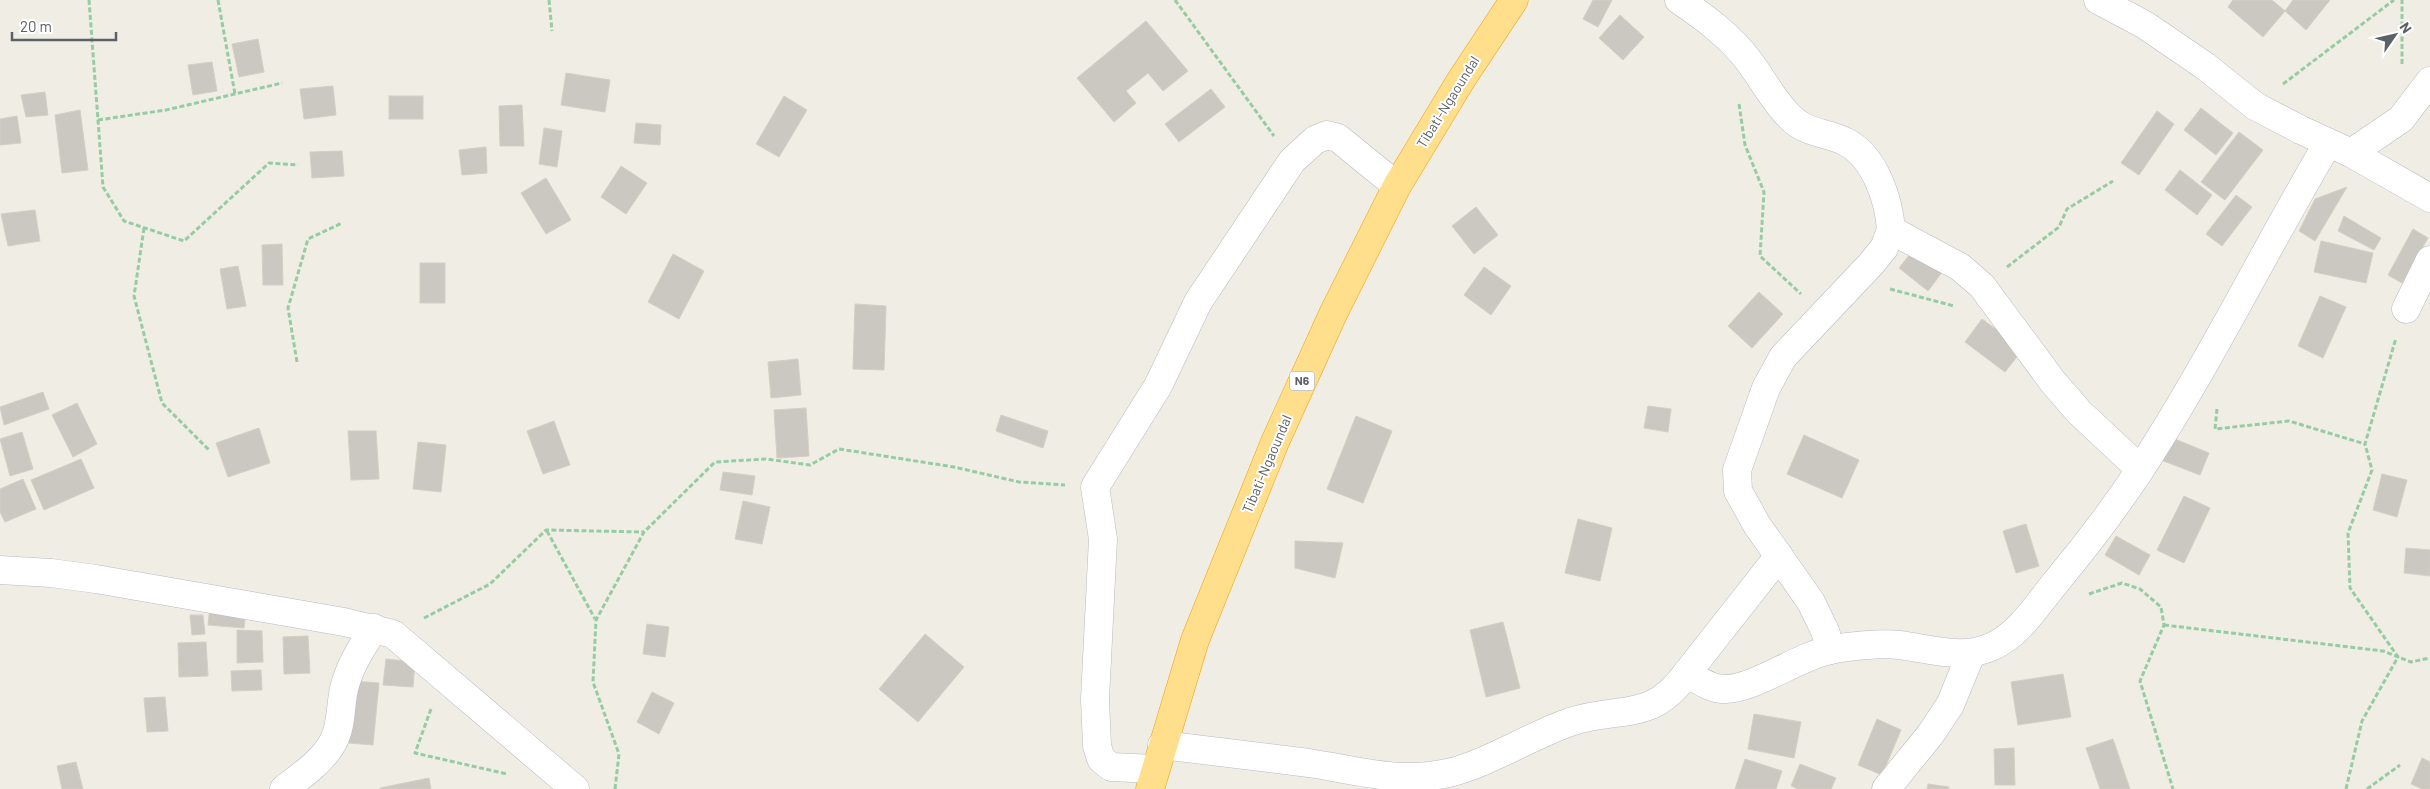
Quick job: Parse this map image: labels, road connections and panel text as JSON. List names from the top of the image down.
{
  "streets": {
    "highway": ["Tibati-Ngaoundal", "N6"]
  },
  "scale_bar": "20 m",
  "north": "top right"
}
